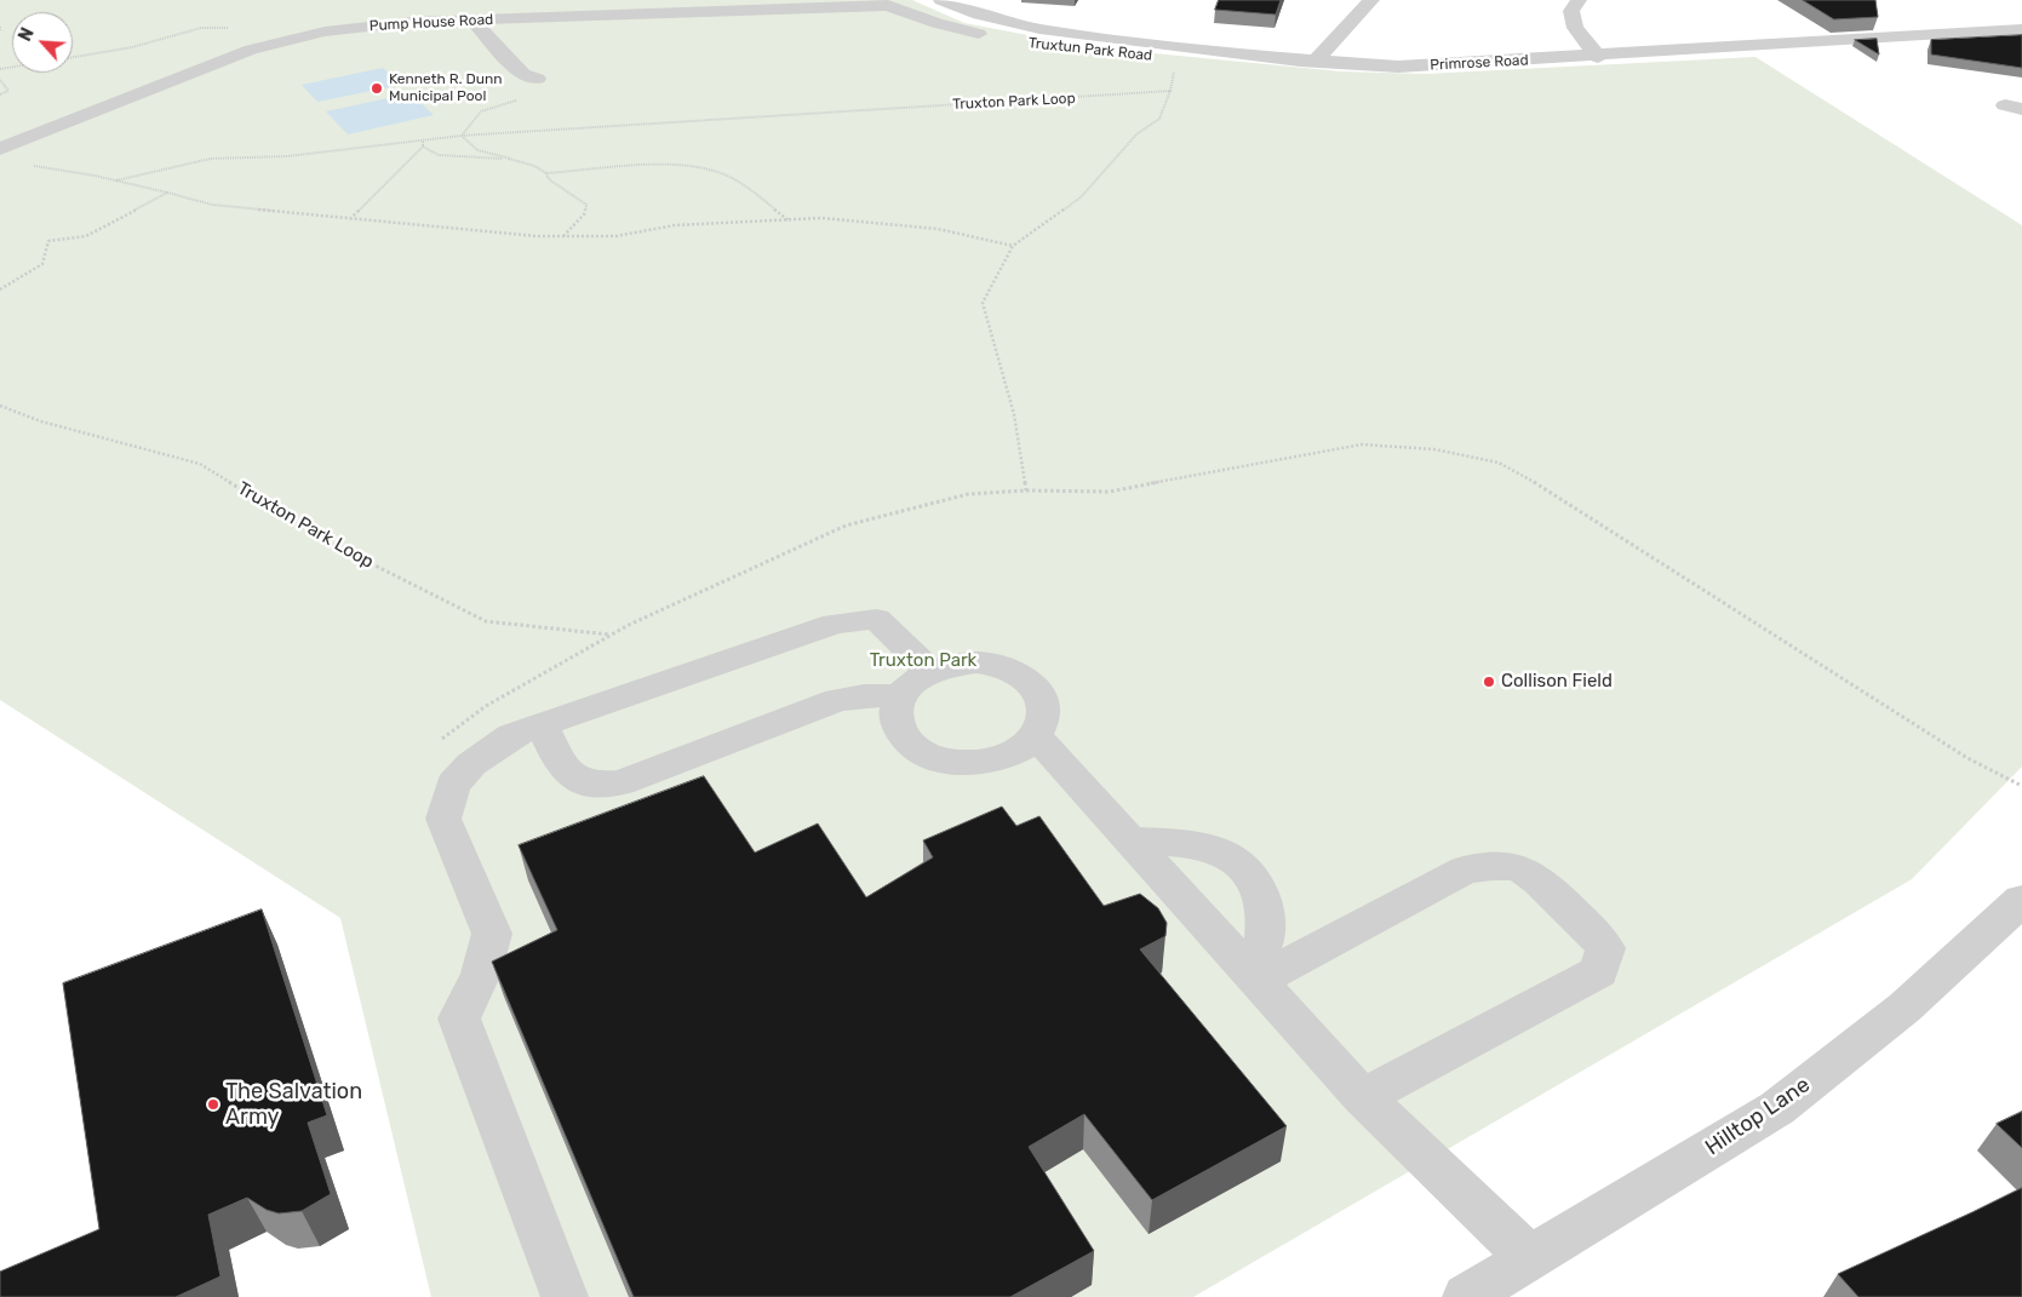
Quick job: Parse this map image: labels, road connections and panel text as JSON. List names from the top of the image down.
{
  "streets": {
    "street": [
      "Pump House Road",
      "Truxtun Park Road",
      "Primrose Road",
      "Hilltop Lane"
    ],
    "path": ["Truxton Park Loop"]
  },
  "crossings": [
    ["Pump House Road", "Truxtun Park Road"],
    ["Truxtun Park Road", "Primrose Road"]
  ],
  "parks": ["Truxton Park"],
  "places": ["Kenneth R. Dunn Municipal Pool", "Collison Field", "The Salvation Army"],
  "north": "top left"
}
